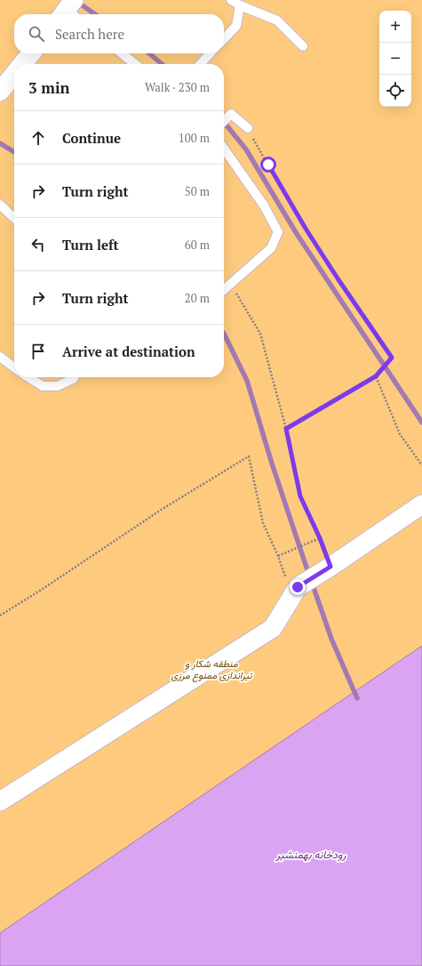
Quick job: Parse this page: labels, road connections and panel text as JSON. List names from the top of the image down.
{
  "water": ["رودخانه بهمنشیر"],
  "parks": ["منطقه شکار و تیراندازی ممنوع مرزی"],
  "page": {
    "map_buttons": ["+", "−"],
    "search": "Search here",
    "heading": ["3 min", "Walk · 230 m"],
    "list": [
      ["Continue", "100 m"],
      ["Turn right", "50 m"],
      ["Turn left", "60 m"],
      ["Turn right", "20 m"],
      "Arrive at destination"
    ]
  }
}
